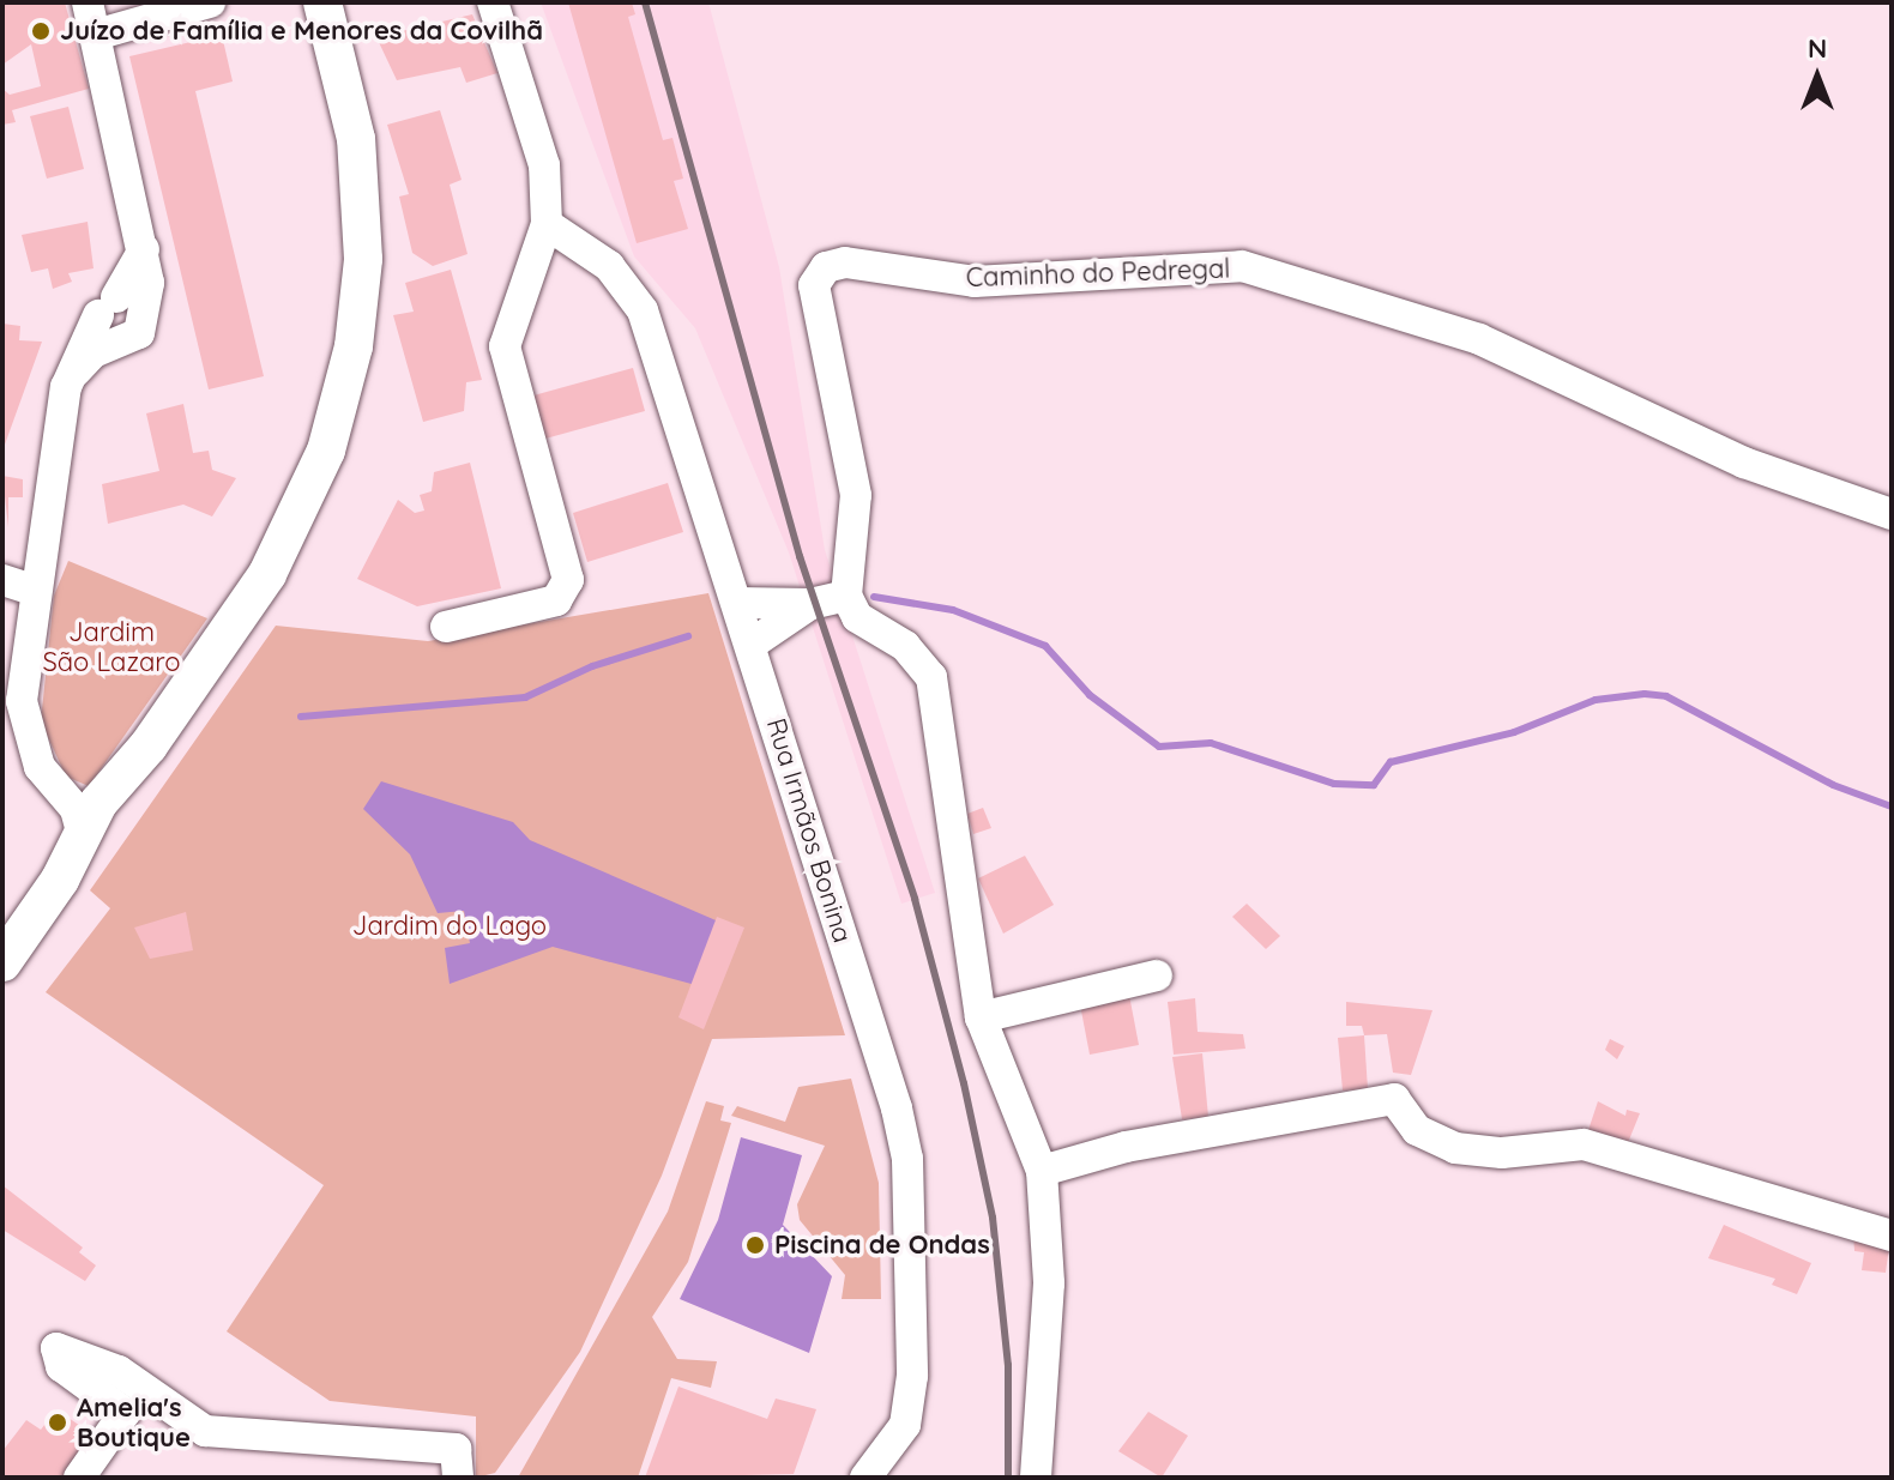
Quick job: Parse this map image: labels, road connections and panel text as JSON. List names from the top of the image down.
{
  "streets": {
    "street": ["Caminho do Pedregal", "Rua Irmãos Bonina"]
  },
  "parks": ["Jardim São Lazaro", "Jardim do Lago"],
  "places": ["Juízo de Família e Menores da Covilhã", "Piscina de Ondas", "Amelia's Boutique"],
  "north": "top"
}
